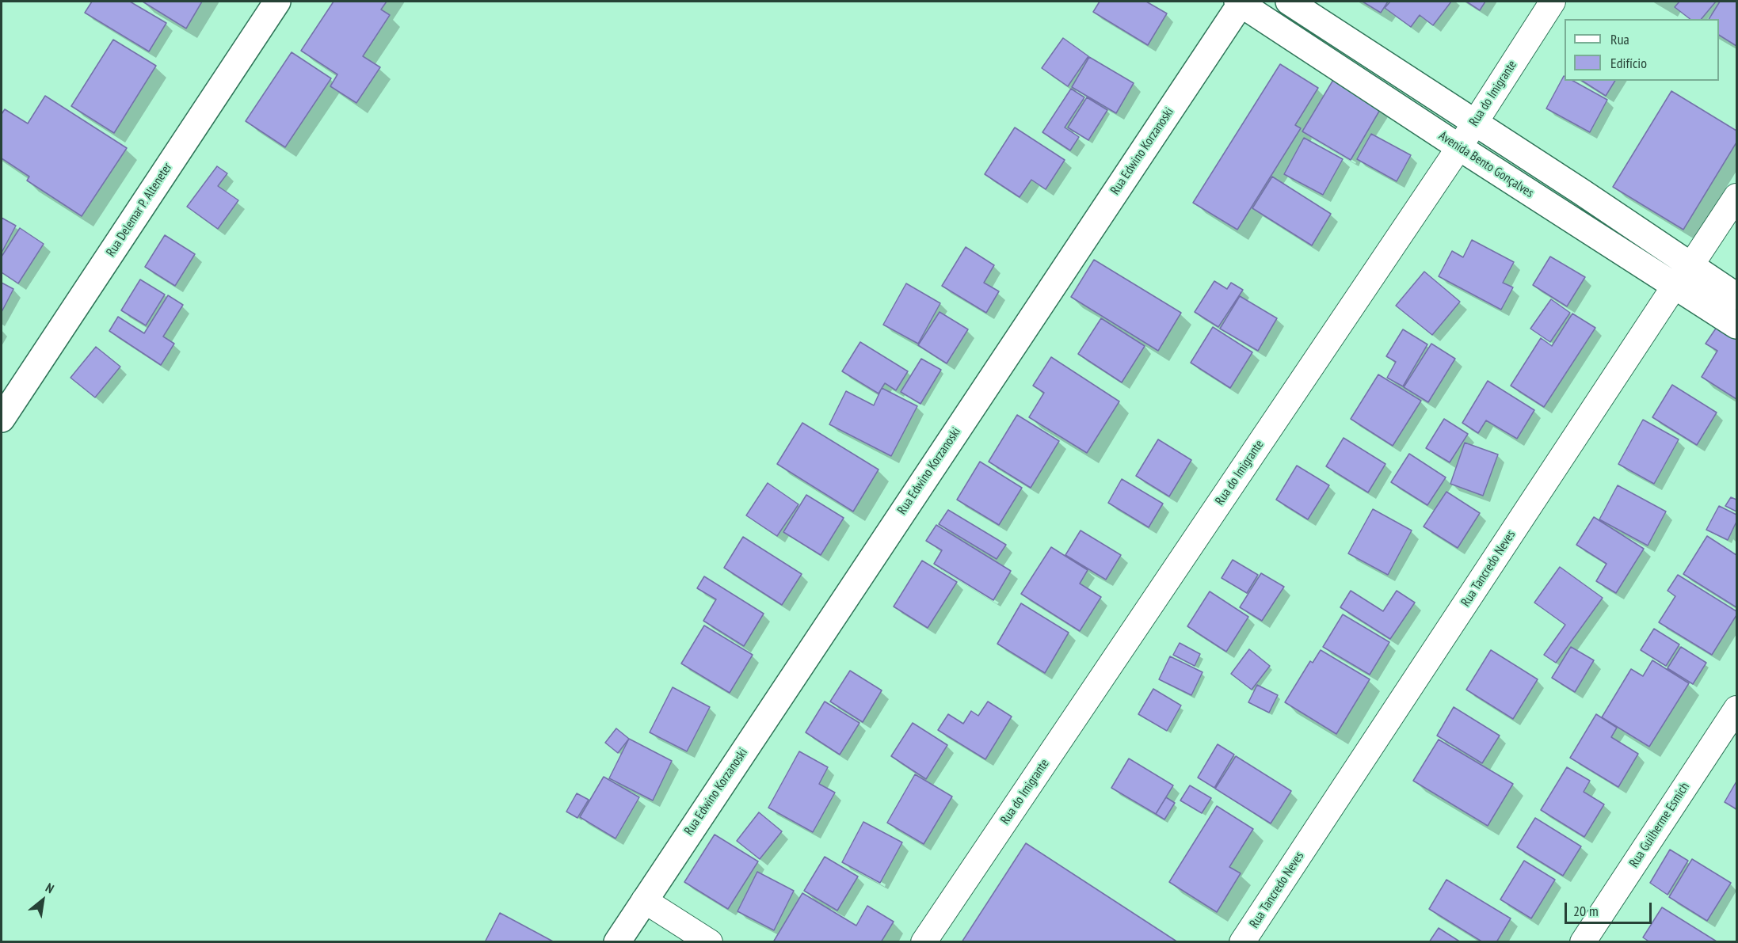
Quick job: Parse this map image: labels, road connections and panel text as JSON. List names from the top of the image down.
{
  "streets": {
    "street": [
      "Rua do Imigrante",
      "Rua Edwino Korzanoski",
      "Avenida Bento Gonçalves",
      "Rua Delemar P. Alteneter",
      "Rua Tancredo Neves",
      "Rua Guilherme Esmich"
    ]
  },
  "crossings": [
    ["Rua do Imigrante", "Avenida Bento Gonçalves"],
    ["Rua Edwino Korzanoski", "Avenida Bento Gonçalves"],
    ["Avenida Bento Gonçalves", "Rua Tancredo Neves"]
  ],
  "legend": ["Rua", "Edifício"],
  "scale_bar": "20 m",
  "north": "top right"
}
